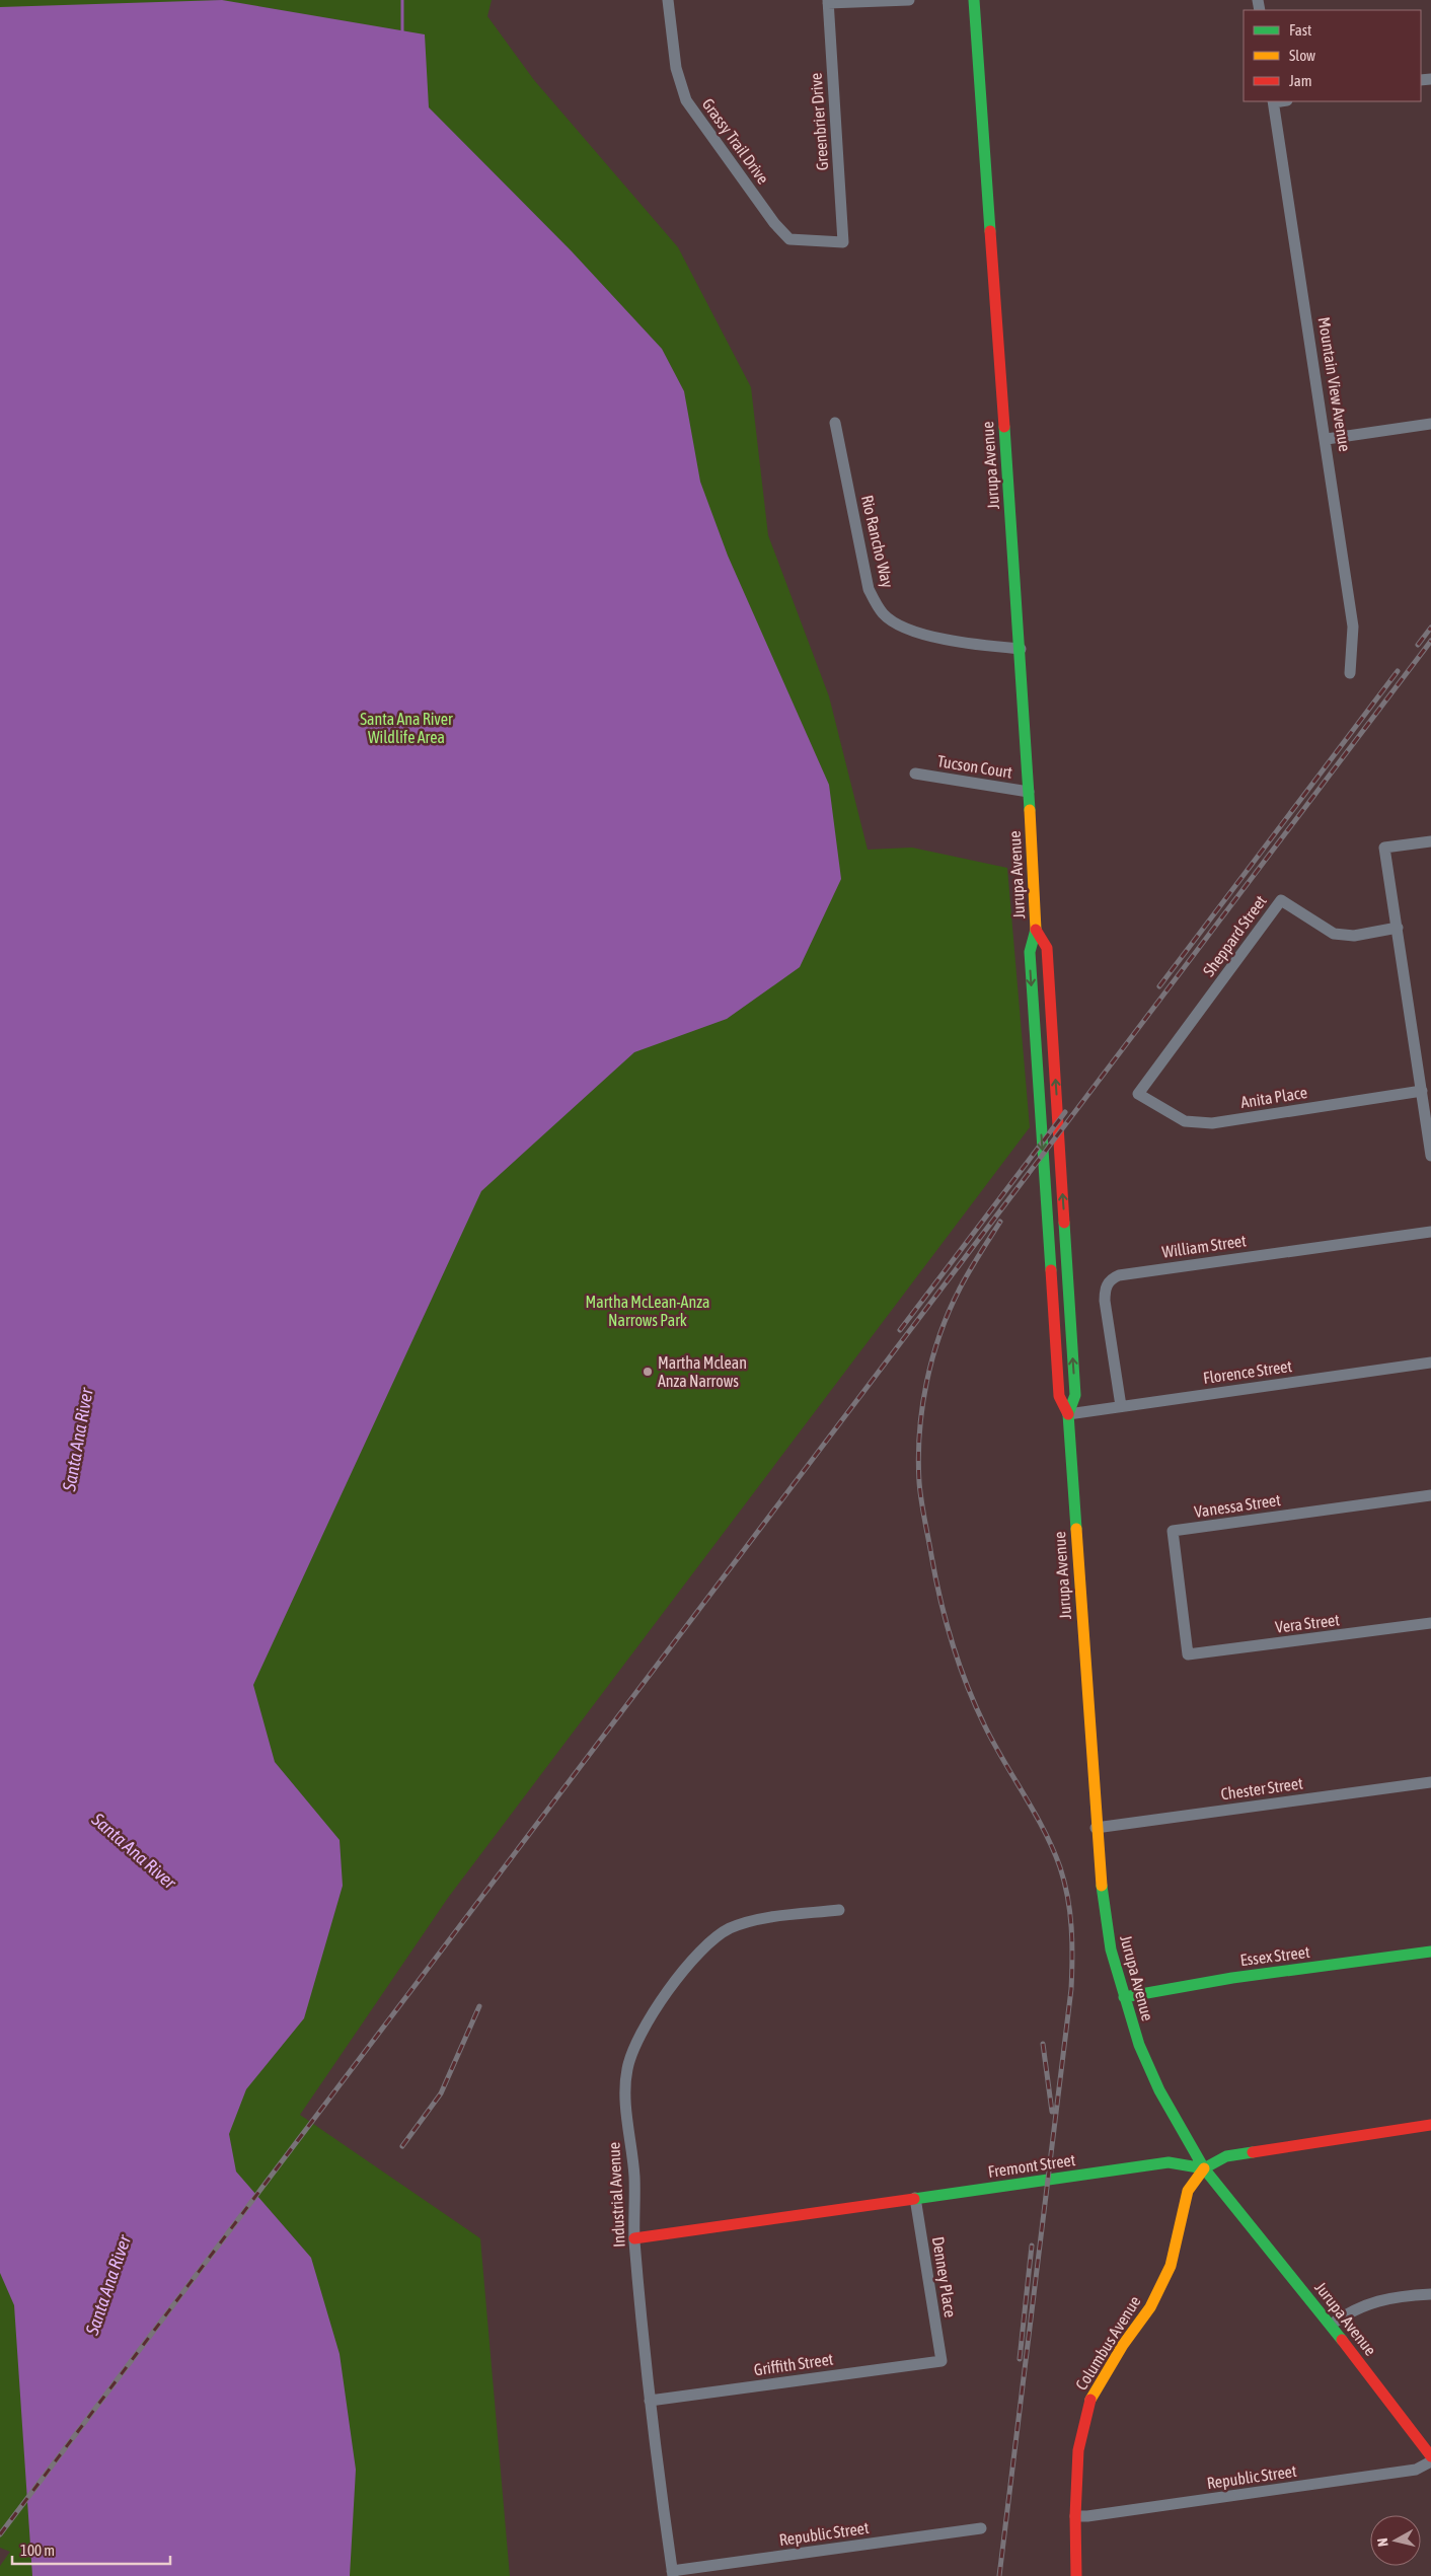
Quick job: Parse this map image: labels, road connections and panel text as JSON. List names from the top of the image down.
{
  "streets": {
    "main road": [
      "Jurupa Avenue",
      "Essex Street",
      "Fremont Street",
      "Columbus Avenue"
    ],
    "street": [
      "Greenbrier Drive",
      "Grassy Trail Drive",
      "Mountain View Avenue",
      "Rio Rancho Way",
      "Tucson Court",
      "Sheppard Street",
      "Anita Place",
      "William Street",
      "Florence Street",
      "Vanessa Street",
      "Vera Street",
      "Chester Street",
      "Industrial Avenue",
      "Denney Place",
      "Griffith Street",
      "Republic Street"
    ]
  },
  "crossings": [
    ["Greenbrier Drive", "Grassy Trail Drive"],
    ["Jurupa Avenue", "Rio Rancho Way"],
    ["Jurupa Avenue", "Tucson Court"],
    ["Jurupa Avenue", "Florence Street"],
    ["Jurupa Avenue", "Chester Street"],
    ["Jurupa Avenue", "Essex Street"],
    ["Jurupa Avenue", "Fremont Street"],
    ["Jurupa Avenue", "Columbus Avenue"],
    ["Sheppard Street", "Anita Place"],
    ["William Street", "Florence Street"],
    ["Vanessa Street", "Vera Street"],
    ["Fremont Street", "Industrial Avenue"],
    ["Fremont Street", "Denney Place"],
    ["Fremont Street", "Columbus Avenue"],
    ["Industrial Avenue", "Griffith Street"],
    ["Industrial Avenue", "Republic Street"],
    ["Denney Place", "Griffith Street"],
    ["Columbus Avenue", "Republic Street"]
  ],
  "water": ["Santa Ana River"],
  "parks": ["Santa Ana River Wildlife Area", "Martha McLean-Anza Narrows Park"],
  "places": ["Martha Mclean Anza Narrows"],
  "legend": ["Fast", "Slow", "Jam"],
  "scale_bar": "100 m",
  "north": "left"
}
